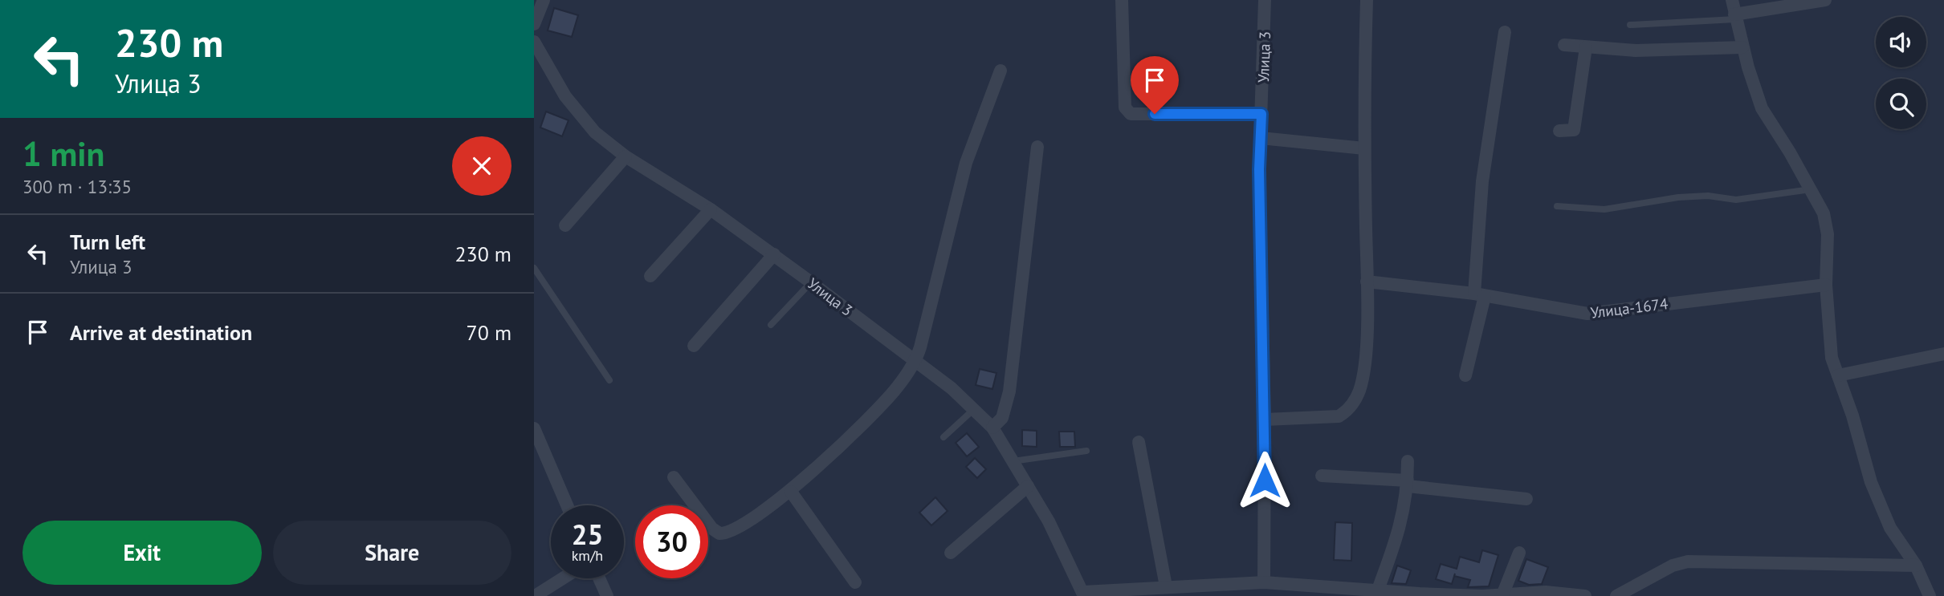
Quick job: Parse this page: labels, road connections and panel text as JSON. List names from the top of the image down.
{
  "streets": {
    "street": ["Улица 3", "Улица-1674"]
  },
  "page": {
    "turn": ["230 m", "Улица 3"],
    "heading": ["1 min", "300 m · 13:35"],
    "list": [
      {
        "name": "Turn left",
        "note": "Улица 3",
        "value": "230 m"
      },
      {
        "name": "Arrive at destination",
        "value": "70 m"
      }
    ],
    "speed": "25 km/h",
    "limit": "30",
    "buttons": ["Exit", "Share"]
  }
}
